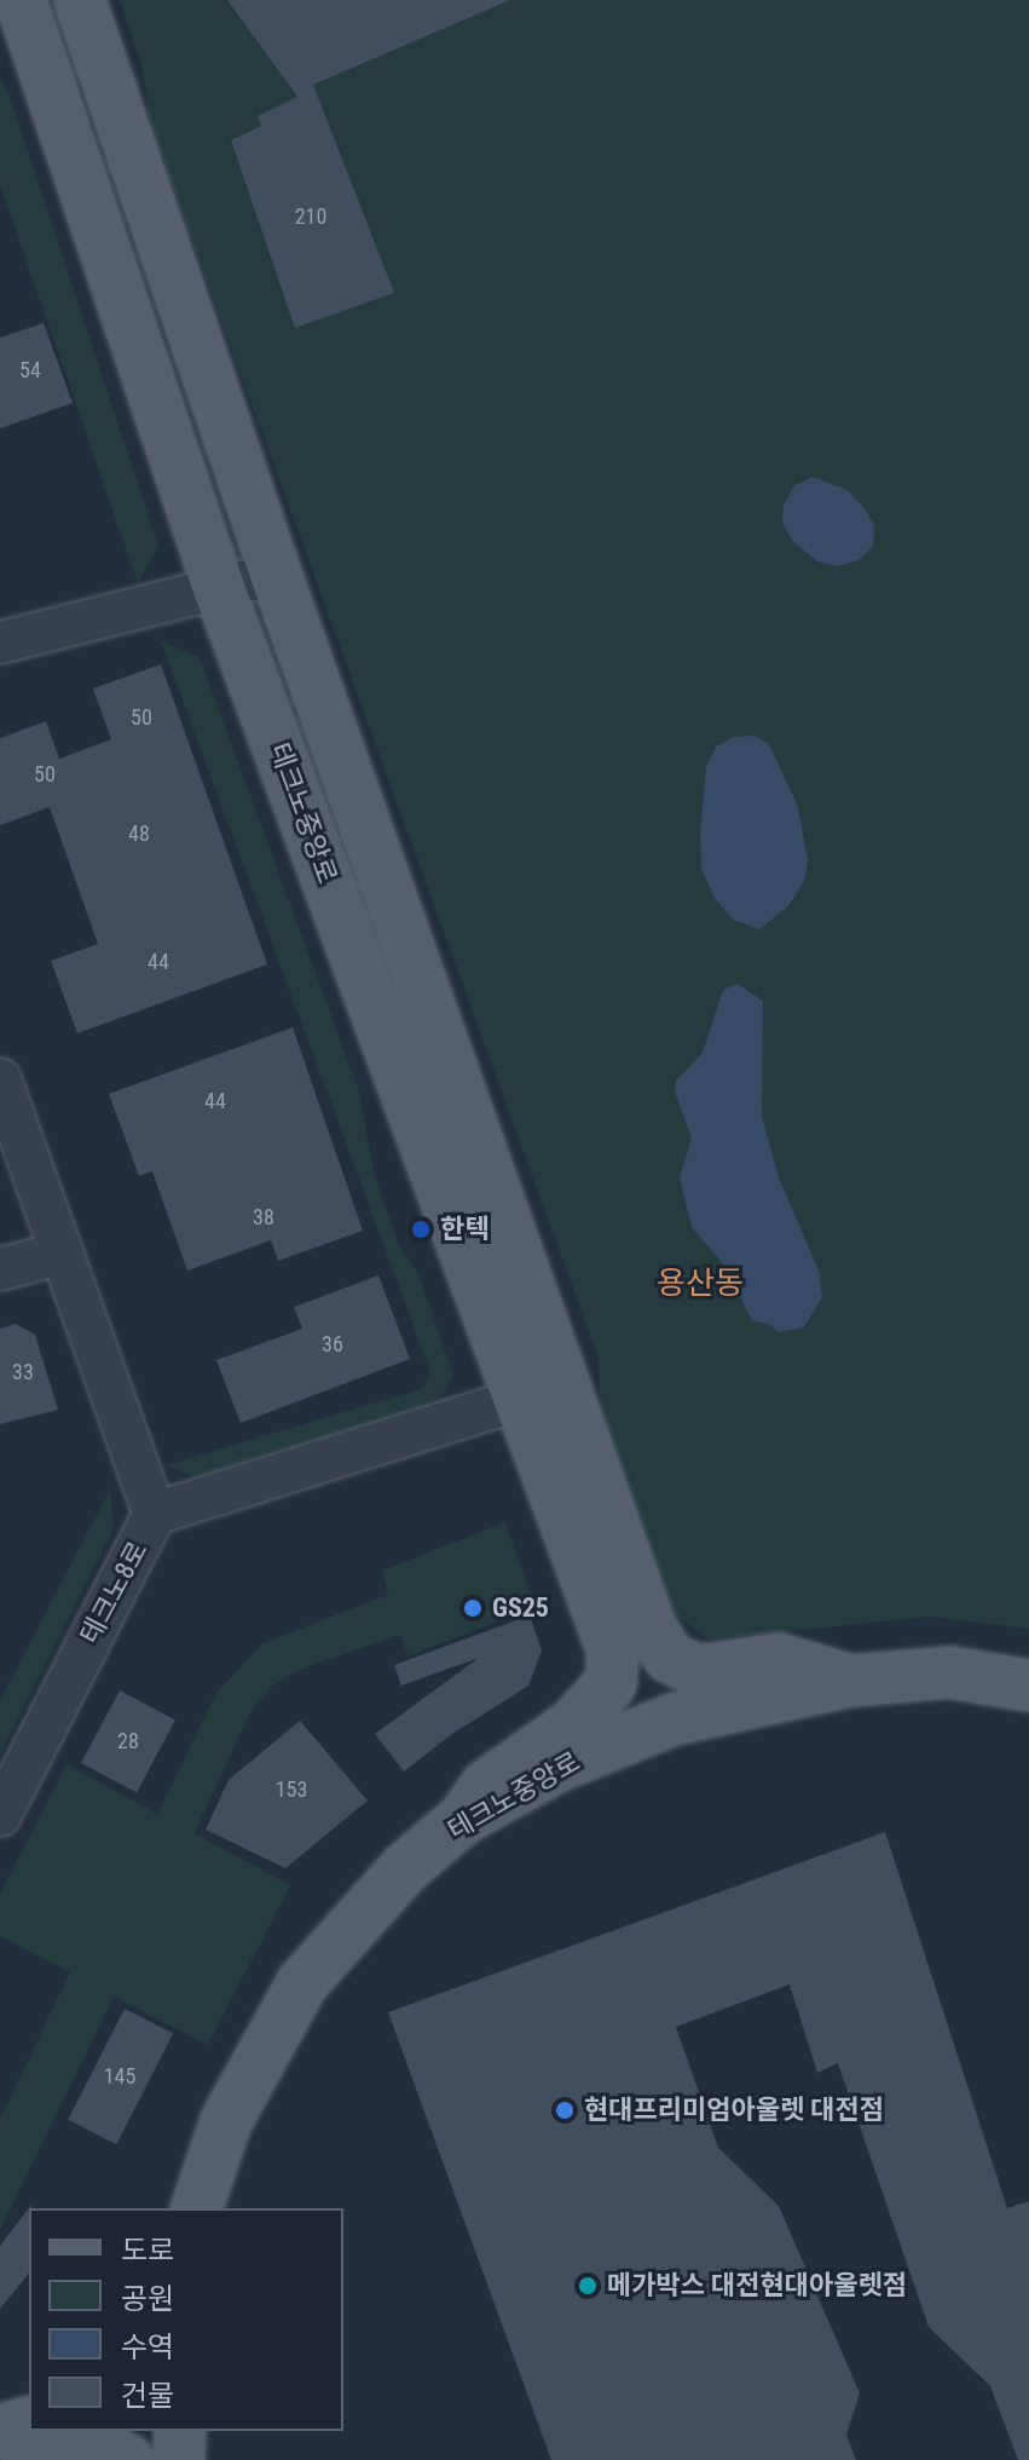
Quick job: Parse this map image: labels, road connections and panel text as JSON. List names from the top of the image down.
{
  "streets": {
    "main road": ["테크노중앙로"],
    "street": ["테크노8로"]
  },
  "districts": ["용산동"],
  "places": [
    "한텍",
    "GS25",
    "현대프리미엄아울렛 대전점",
    "메가박스 대전현대아울렛점"
  ],
  "house_numbers": [
    "210",
    "54",
    "50",
    "50",
    "48",
    "44",
    "44",
    "38",
    "36",
    "33",
    "28",
    "153",
    "145"
  ],
  "legend": [
    "도로",
    "공원",
    "수역",
    "건물"
  ]
}
